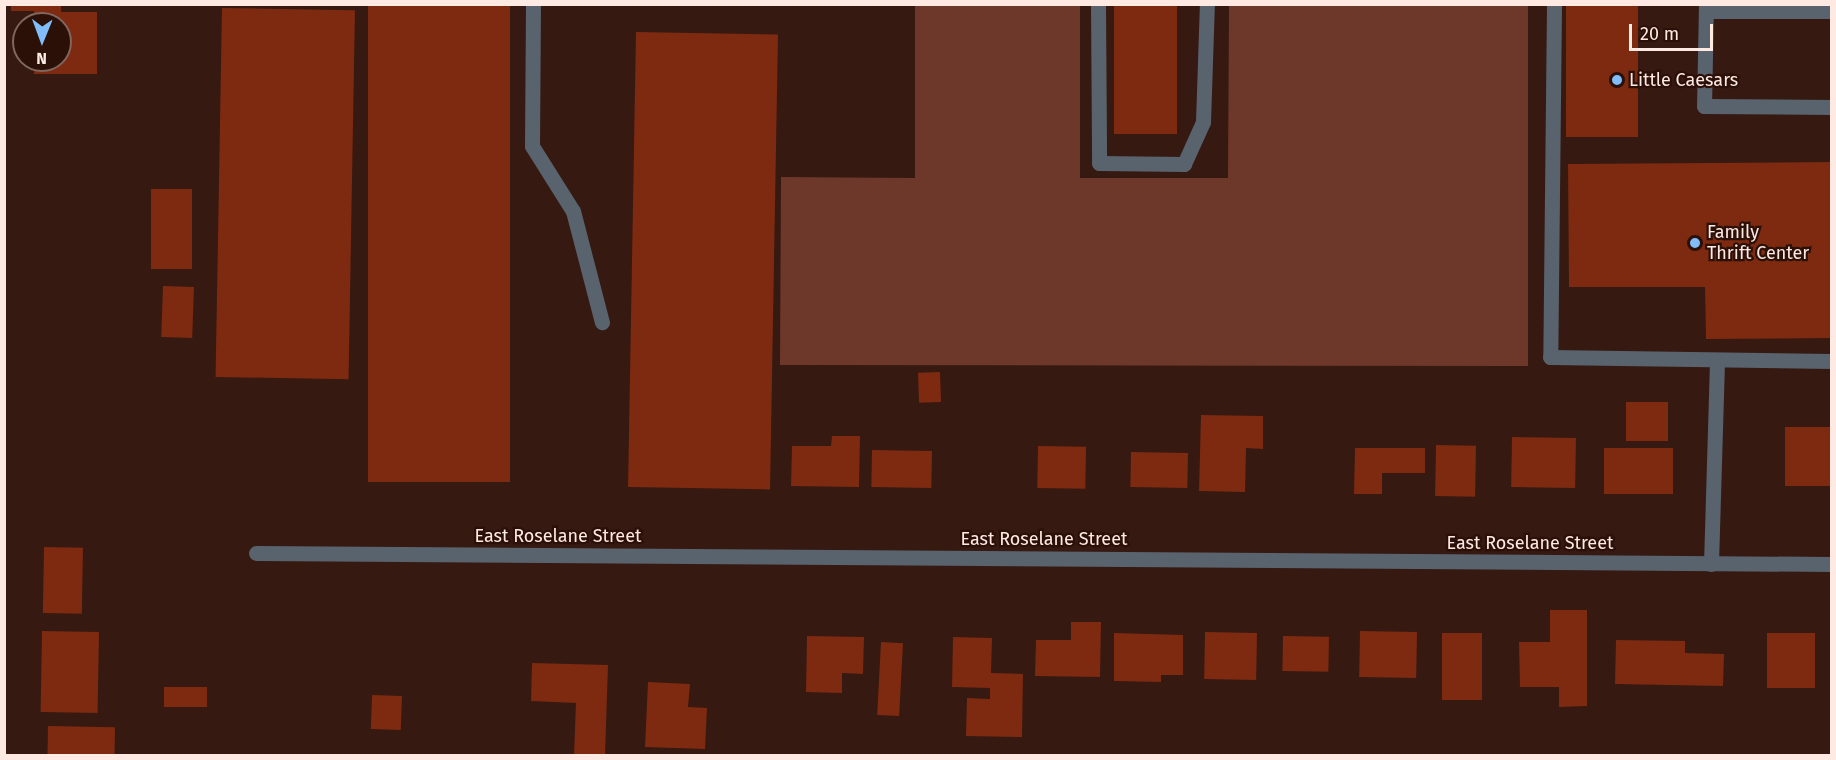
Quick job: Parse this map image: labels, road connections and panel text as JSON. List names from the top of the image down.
{
  "streets": {
    "street": ["East Roselane Street"]
  },
  "places": ["Little Caesars", "Family Thrift Center"],
  "scale_bar": "20 m",
  "north": "bottom"
}
